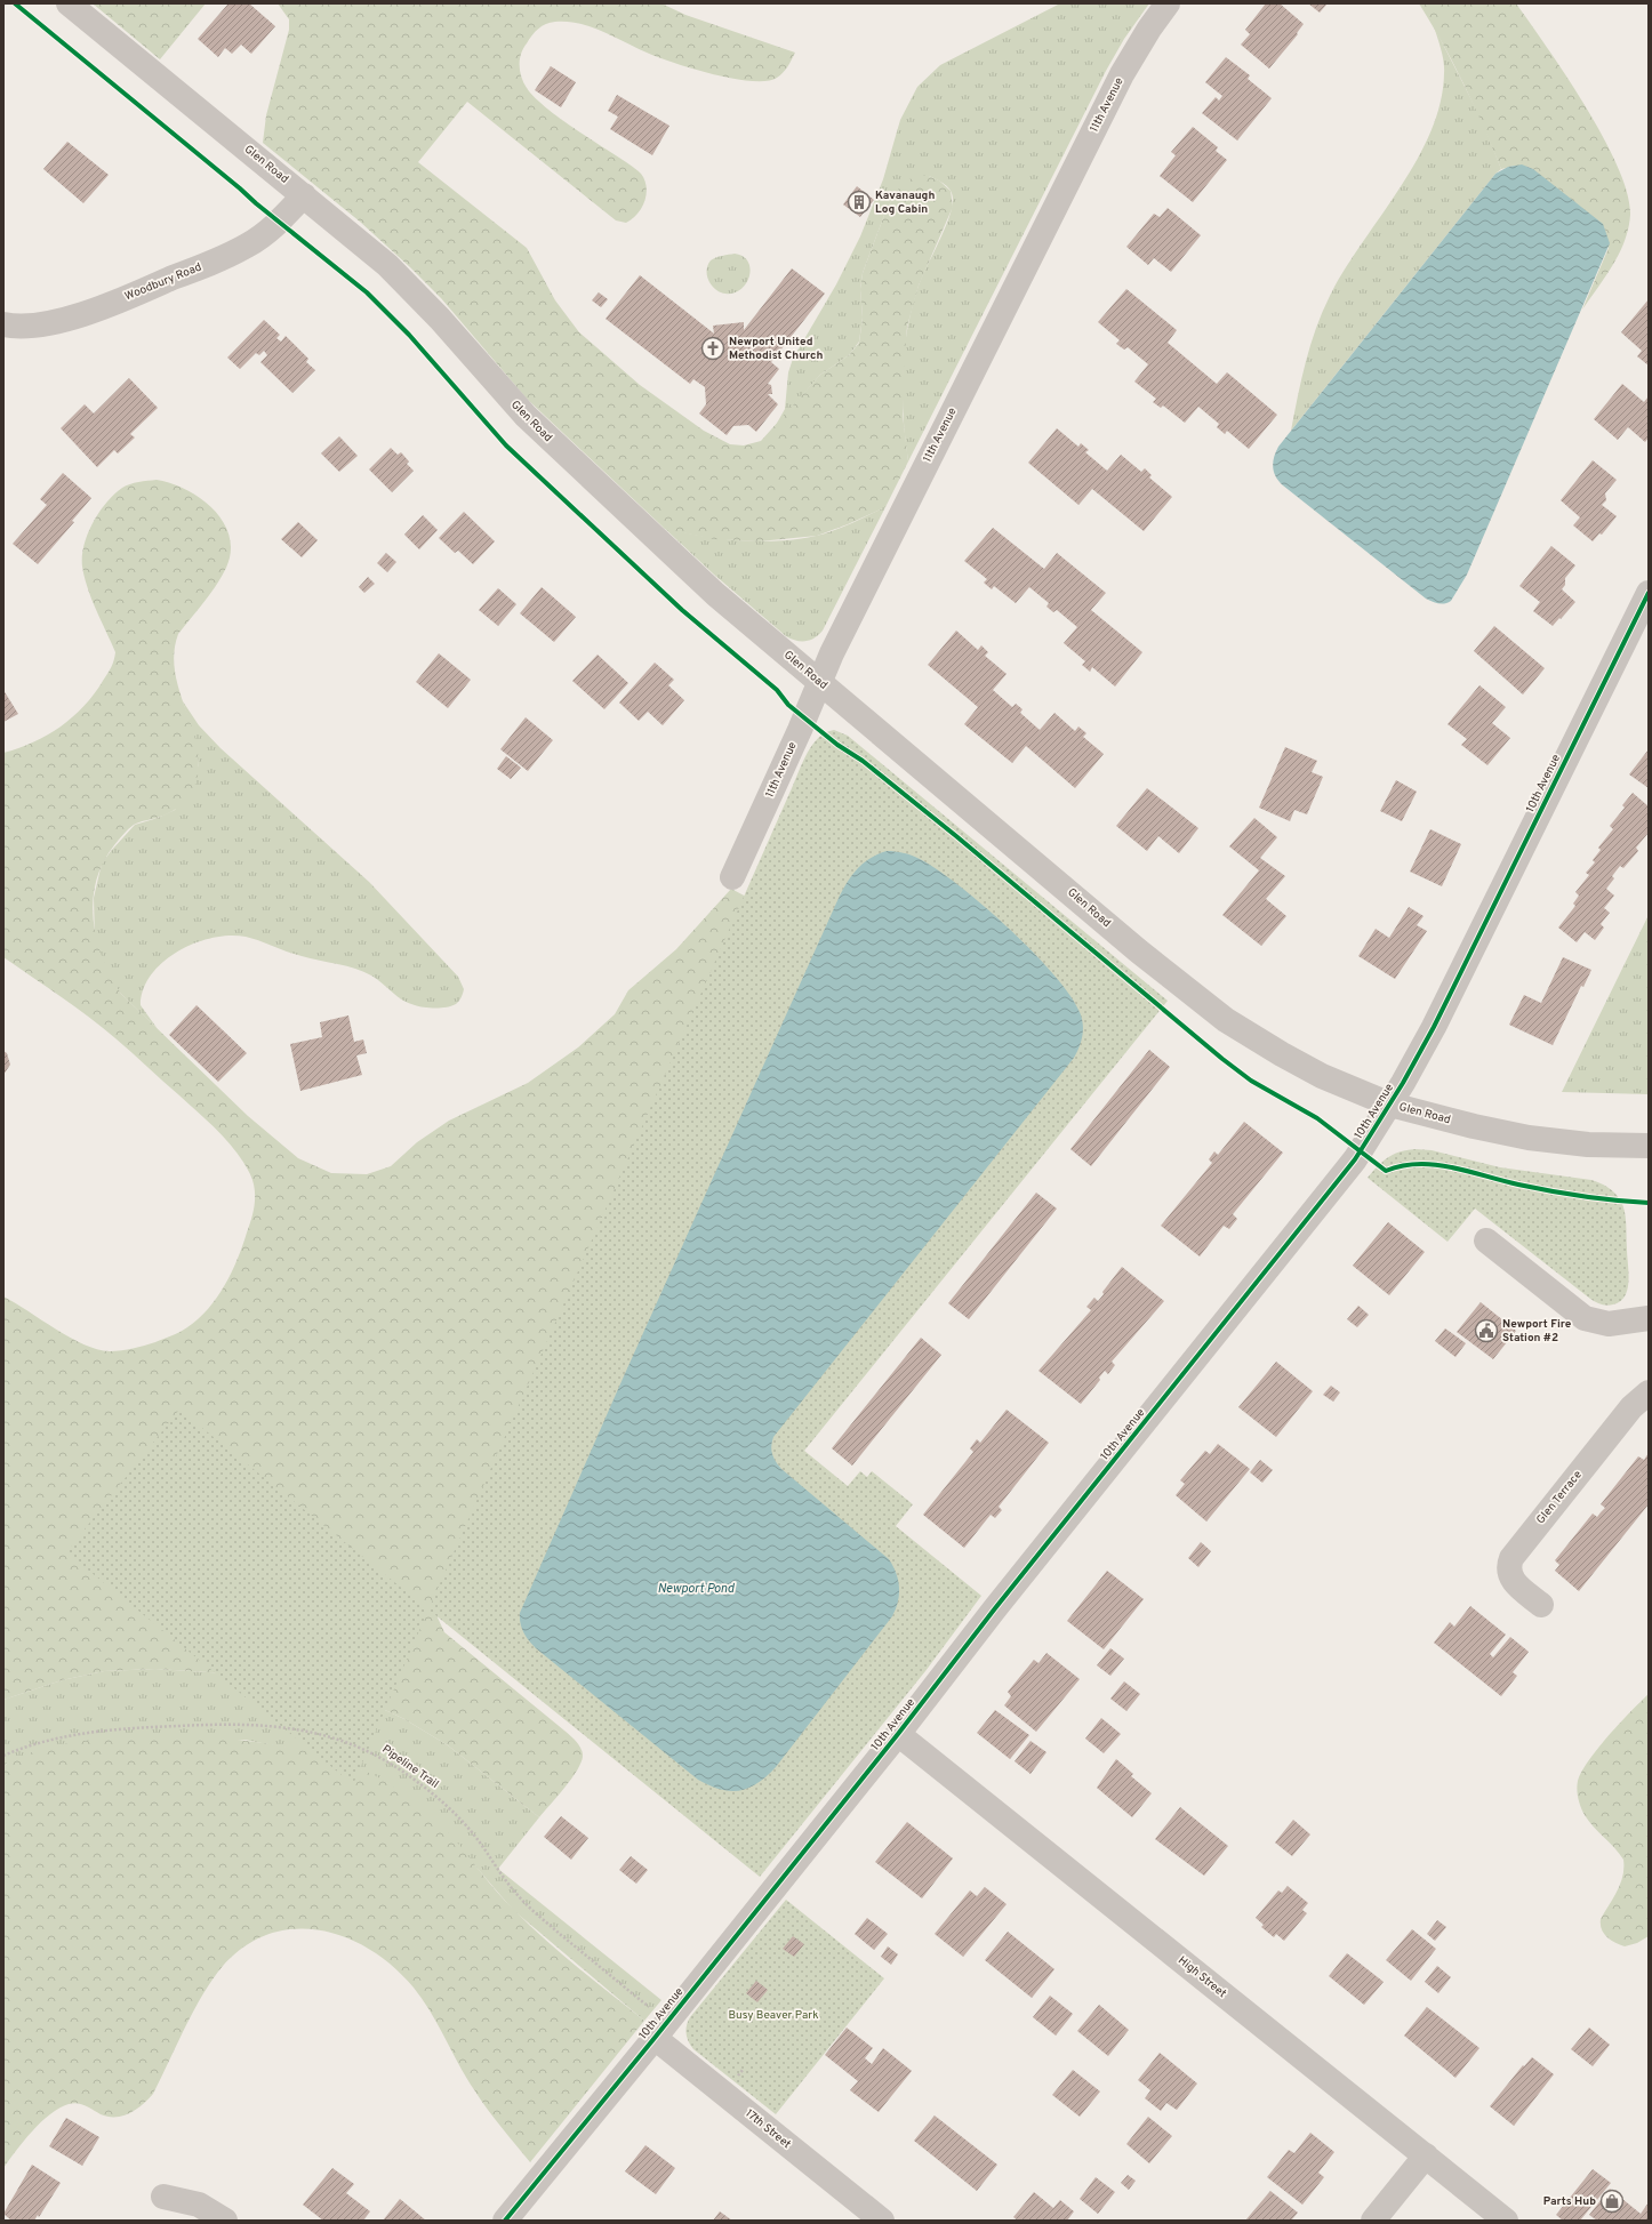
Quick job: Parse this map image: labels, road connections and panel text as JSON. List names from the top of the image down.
{
  "streets": {
    "street": [
      "11th Avenue",
      "Glen Road",
      "Woodbury Road",
      "10th Avenue",
      "Glen Terrace",
      "High Street",
      "17th Street"
    ],
    "path": ["Pipeline Trail"]
  },
  "crossings": [
    ["11th Avenue", "Glen Road"],
    ["Glen Road", "Woodbury Road"],
    ["Glen Road", "10th Avenue"],
    ["10th Avenue", "Pipeline Trail"],
    ["10th Avenue", "High Street"],
    ["10th Avenue", "17th Street"],
    ["Pipeline Trail", "17th Street"]
  ],
  "water": ["Newport Pond"],
  "parks": ["Busy Beaver Park"],
  "places": {
    "building": ["Kavanaugh Log Cabin"],
    "church": ["Newport United Methodist Church"],
    "public building": ["Newport Fire Station #2"],
    "shop": ["Parts Hub"]
  }
}
